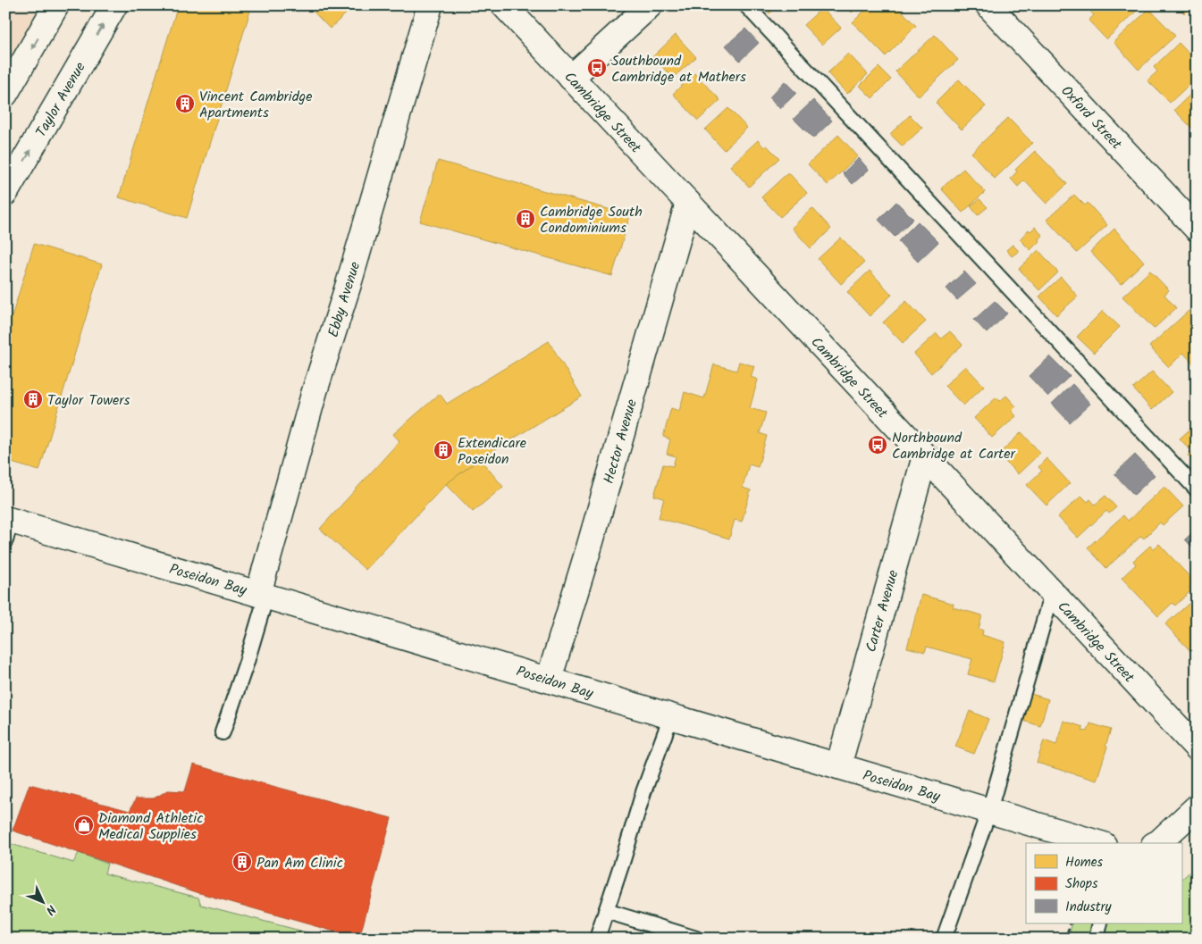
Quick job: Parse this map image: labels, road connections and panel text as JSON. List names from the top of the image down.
{
  "streets": {
    "street": [
      "Taylor Avenue",
      "Cambridge Street",
      "Oxford Street",
      "Ebby Avenue",
      "Hector Avenue",
      "Poseidon Bay",
      "Carter Avenue"
    ]
  },
  "crossings": [
    ["Cambridge Street", "Hector Avenue"],
    ["Cambridge Street", "Carter Avenue"],
    ["Ebby Avenue", "Poseidon Bay"],
    ["Hector Avenue", "Poseidon Bay"],
    ["Poseidon Bay", "Carter Avenue"]
  ],
  "places": {
    "bus stop": ["Southbound Cambridge at Mathers", "Northbound Cambridge at Carter"],
    "building": [
      "Vincent Cambridge Apartments",
      "Cambridge South Condominiums",
      "Taylor Towers",
      "Extendicare Poseidon",
      "Pan Am Clinic"
    ],
    "shop": ["Diamond Athletic Medical Supplies"]
  },
  "legend": ["Homes", "Shops", "Industry"],
  "north": "bottom right"
}
